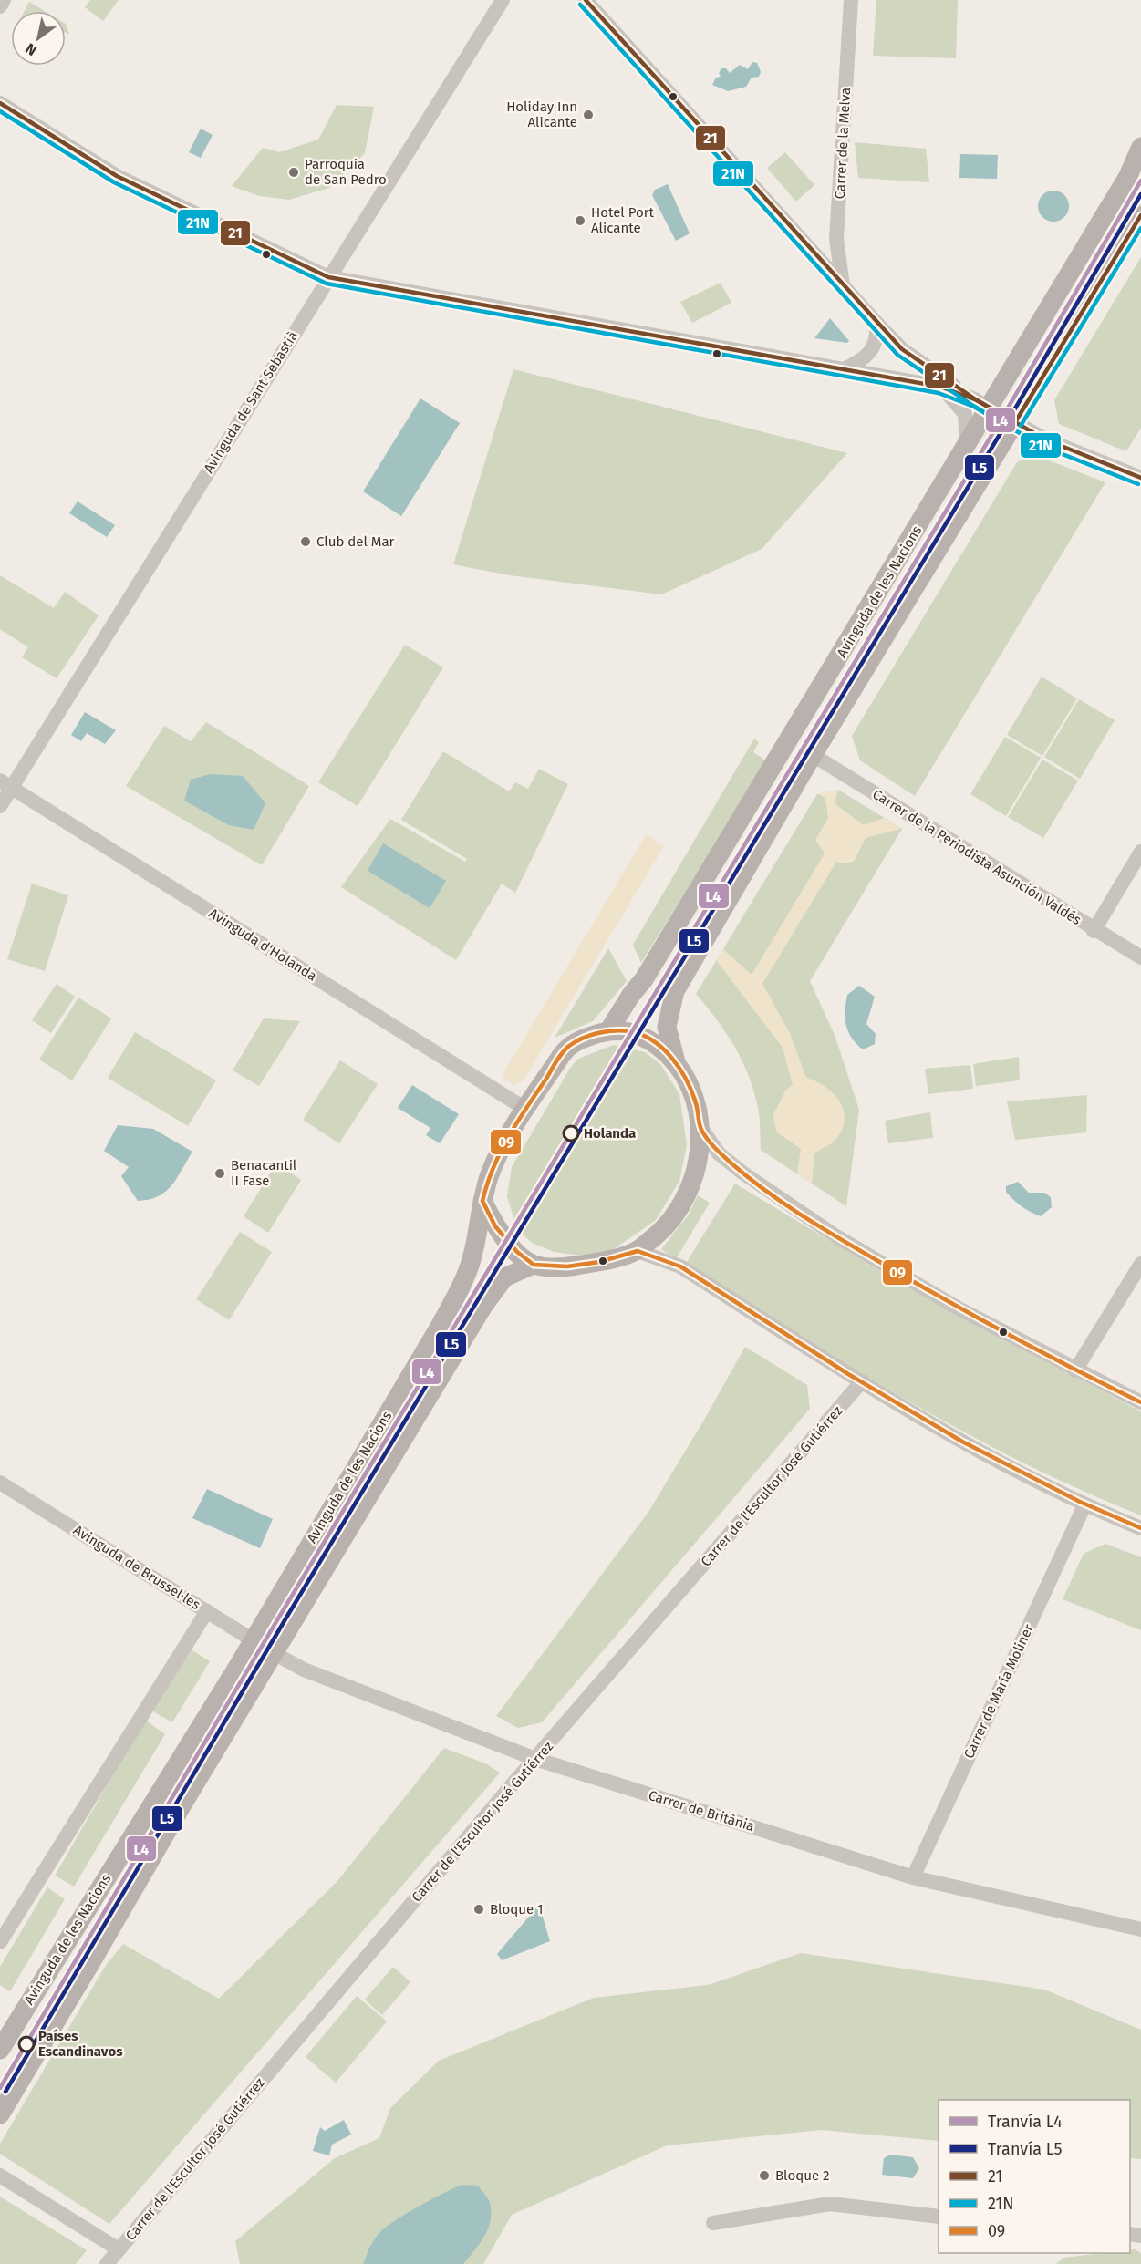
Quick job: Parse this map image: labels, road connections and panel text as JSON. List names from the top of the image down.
{
  "streets": {
    "main road": ["Avinguda de les Nacions"],
    "street": [
      "Carrer de la Melva",
      "Avinguda de Sant Sebastià",
      "Carrer de la Periodista Asunción Valdés",
      "Avinguda d'Holanda",
      "Carrer de l'Escultor José Gutiérrez",
      "Avinguda de Brussel·les",
      "Carrer de María Moliner",
      "Carrer de Britània"
    ]
  },
  "crossings": [
    ["Avinguda de Sant Sebastià", "Avinguda d'Holanda"],
    ["Avinguda de les Nacions", "Carrer de la Periodista Asunción Valdés"],
    ["Avinguda de les Nacions", "Avinguda d'Holanda"],
    ["Avinguda de les Nacions", "Avinguda de Brussel·les"],
    ["Avinguda de les Nacions", "Carrer de Britània"],
    ["Carrer de l'Escultor José Gutiérrez", "Carrer de Britània"],
    ["Avinguda de Brussel·les", "Carrer de Britània"],
    ["Carrer de María Moliner", "Carrer de Britània"]
  ],
  "places": [
    "Holiday Inn Alicante",
    "Parroquia de San Pedro",
    "Hotel Port Alicante",
    "Club del Mar",
    "Holanda",
    "Benacantil II Fase",
    "Bloque 1",
    "Países Escandinavos",
    "Bloque 2"
  ],
  "lines": [
    "transit line 21",
    "transit line 21N",
    "tram line L4",
    "tram line L5",
    "transit line 09"
  ],
  "legend": [
    "Tranvía L4",
    "Tranvía L5",
    "21",
    "21N",
    "09"
  ],
  "north": "bottom left"
}
